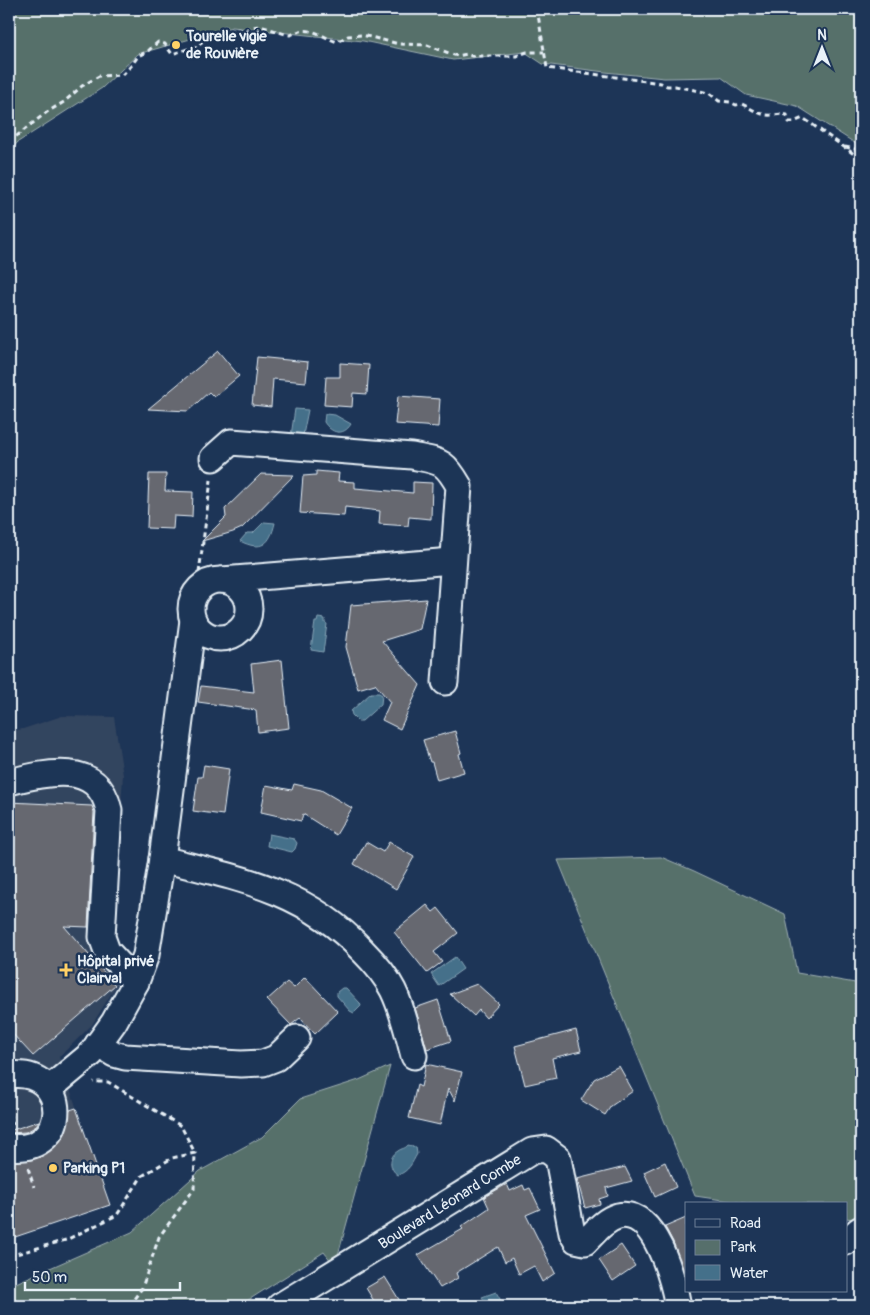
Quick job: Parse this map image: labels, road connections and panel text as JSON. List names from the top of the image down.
{
  "streets": {
    "street": ["Boulevard Léonard Combe"]
  },
  "places": {
    "other": ["Tourelle vigie de Rouvière", "Parking P1"],
    "health": ["Hôpital privé Clairval"]
  },
  "legend": ["Road", "Park", "Water"],
  "scale_bar": "50 m",
  "north": "top"
}
